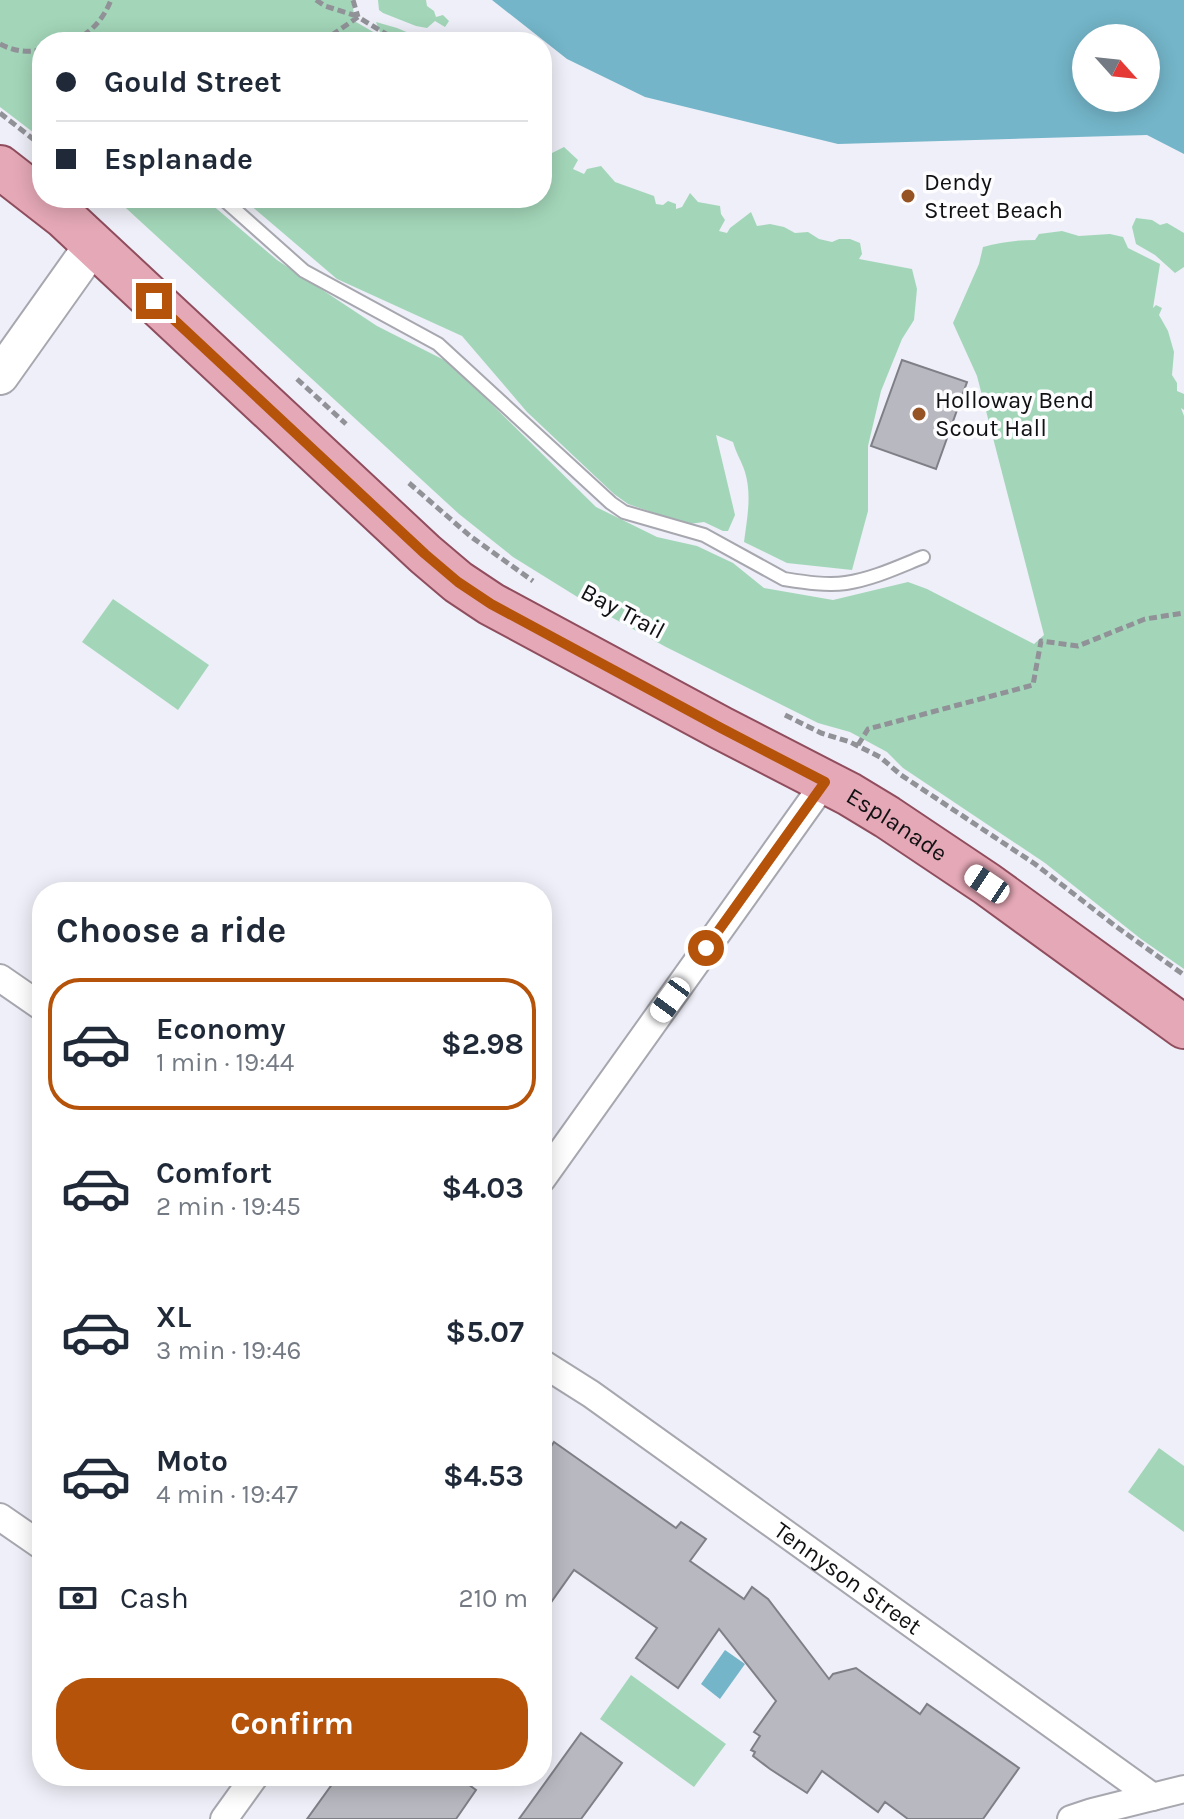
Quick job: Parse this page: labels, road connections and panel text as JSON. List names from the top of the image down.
{
  "streets": {
    "main road": ["Esplanade"],
    "street": ["Tennyson Street"]
  },
  "places": ["Dendy Street Beach", "Holloway Bend Scout Hall"],
  "north": "bottom right",
  "page": {
    "banner": ["Gould Street", "Esplanade"],
    "heading": "Choose a ride",
    "list": [
      {
        "name": "Economy",
        "note": "1 min · 19:44",
        "value": "$2.98"
      },
      {
        "name": "Comfort",
        "note": "2 min · 19:45",
        "value": "$4.03"
      },
      {
        "name": "XL",
        "note": "3 min · 19:46",
        "value": "$5.07"
      },
      {
        "name": "Moto",
        "note": "4 min · 19:47",
        "value": "$4.53"
      }
    ],
    "pay": ["Cash", "210 m"],
    "buttons": "Confirm"
  }
}
